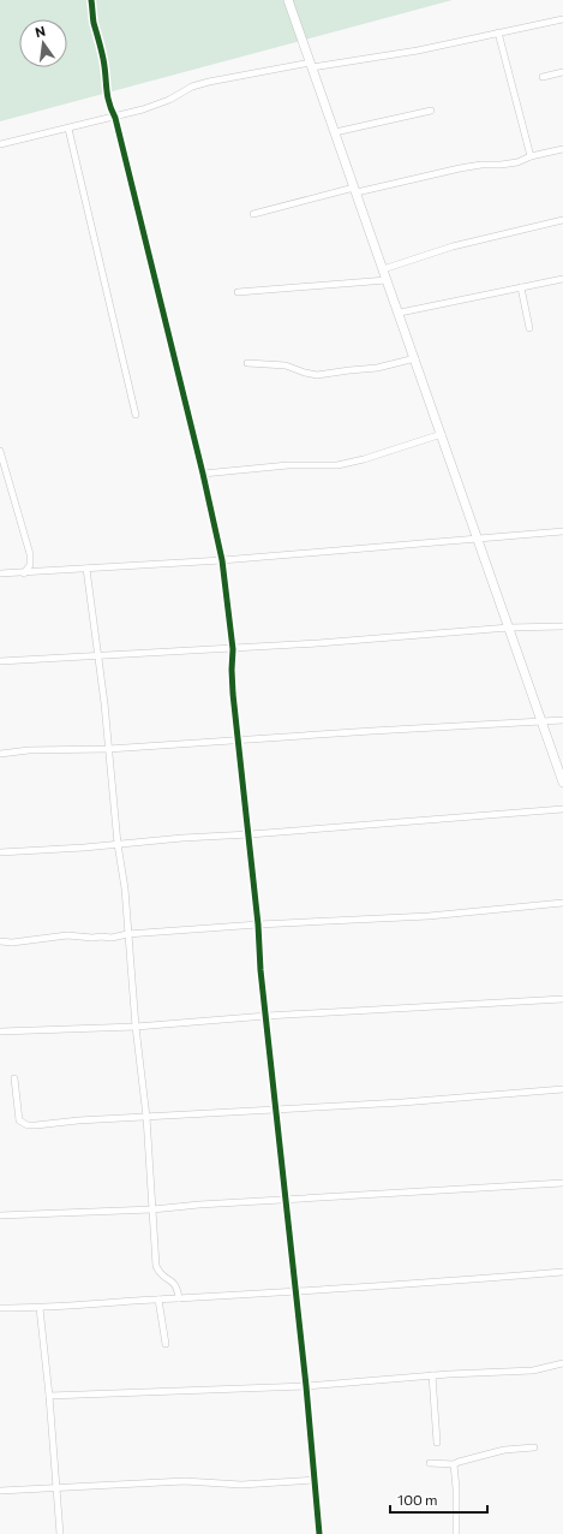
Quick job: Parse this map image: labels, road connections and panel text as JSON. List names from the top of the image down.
{
  "scale_bar": "100 m",
  "north": "top"
}
